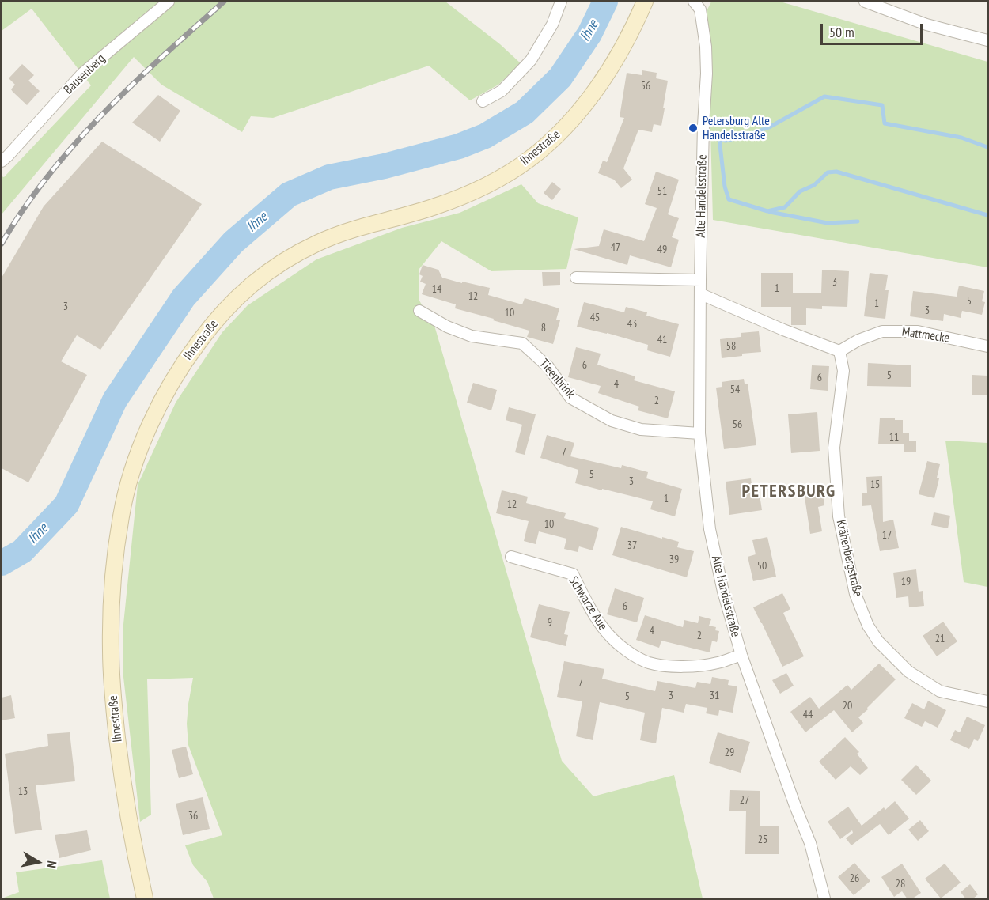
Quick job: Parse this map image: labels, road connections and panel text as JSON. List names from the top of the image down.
{
  "streets": {
    "main road": ["Ihnestraße"],
    "street": [
      "Bausenberg",
      "Alte Handelsstraße",
      "Mattmecke",
      "Tieenbrink",
      "Krähenbergstraße",
      "Schwarze Aue"
    ]
  },
  "crossings": [
    ["Alte Handelsstraße", "Tieenbrink"],
    ["Alte Handelsstraße", "Schwarze Aue"],
    ["Mattmecke", "Krähenbergstraße"]
  ],
  "districts": ["PETERSBURG"],
  "water": ["Ihne"],
  "places": ["Petersburg Alte Handelsstraße"],
  "house_numbers": [
    "56",
    "51",
    "47",
    "49",
    "3",
    "1",
    "14",
    "12",
    "5",
    "1",
    "3",
    "3",
    "10",
    "45",
    "43",
    "8",
    "41",
    "58",
    "6",
    "5",
    "6",
    "4",
    "54",
    "2",
    "56",
    "11",
    "7",
    "5",
    "3",
    "15",
    "1",
    "12",
    "10",
    "17",
    "37",
    "39",
    "50",
    "19",
    "6",
    "9",
    "4",
    "2",
    "21",
    "7",
    "3",
    "31",
    "5",
    "20",
    "44",
    "29",
    "13",
    "27",
    "36",
    "25",
    "26",
    "28"
  ],
  "scale_bar": "50 m",
  "north": "right"
}
